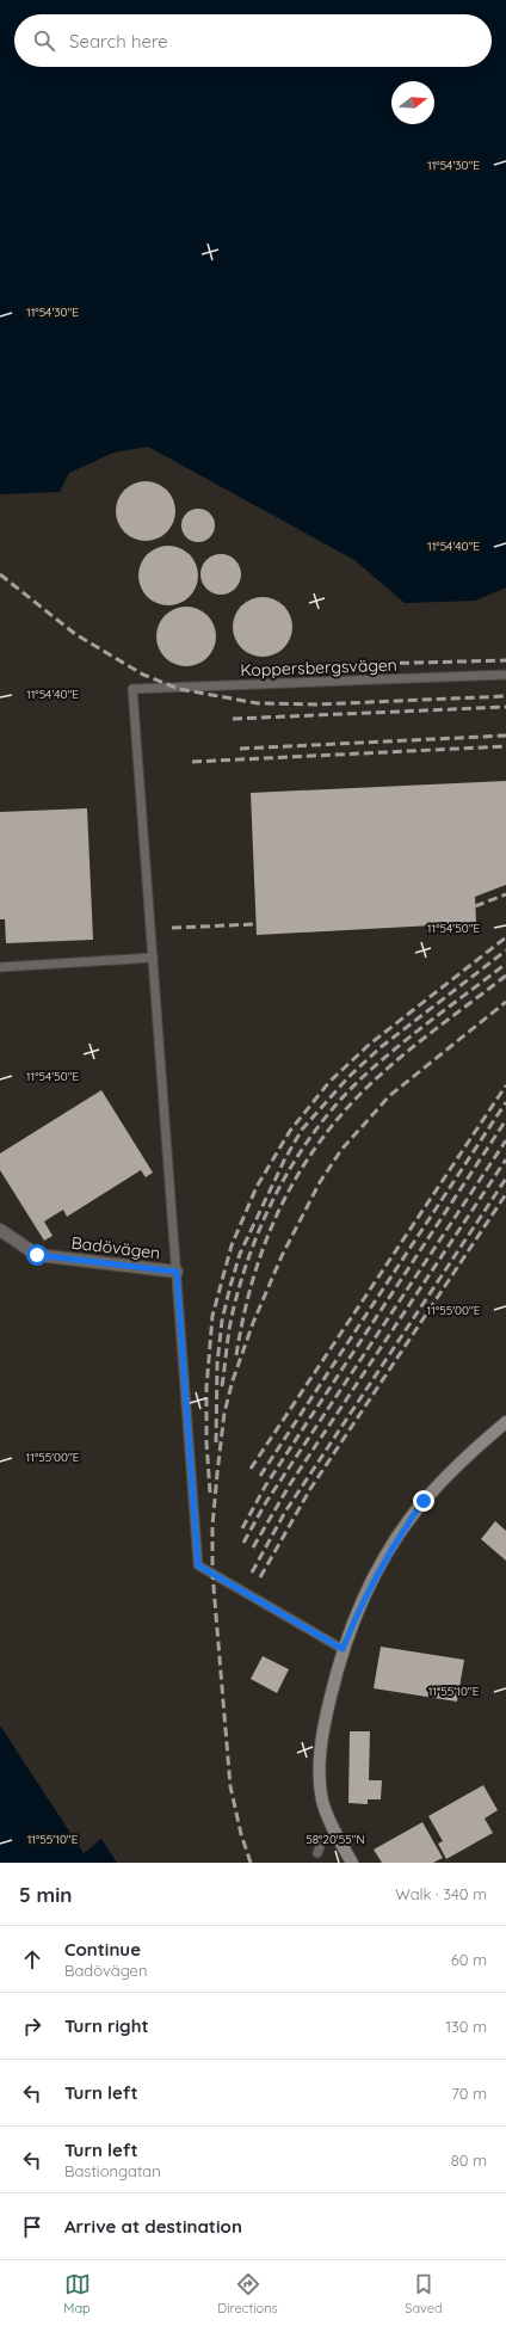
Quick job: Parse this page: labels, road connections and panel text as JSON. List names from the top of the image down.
{
  "streets": {
    "street": ["Badövägen"],
    "lane": ["Koppersbergsvägen"]
  },
  "north": "right",
  "page": {
    "search": "Search here",
    "heading": ["5 min", "Walk · 340 m"],
    "list": [
      ["Continue", "Badövägen", "60 m"],
      ["Turn right", "130 m"],
      ["Turn left", "70 m"],
      ["Turn left", "Bastiongatan", "80 m"],
      "Arrive at destination"
    ],
    "nav": ["Map", "Directions", "Saved"]
  },
  "coordinates": [
    "11°54'30\"E",
    "11°54'40\"E",
    "11°54'50\"E",
    "11°55'00\"E",
    "11°55'10\"E",
    "58°20'55\"N"
  ]
}
